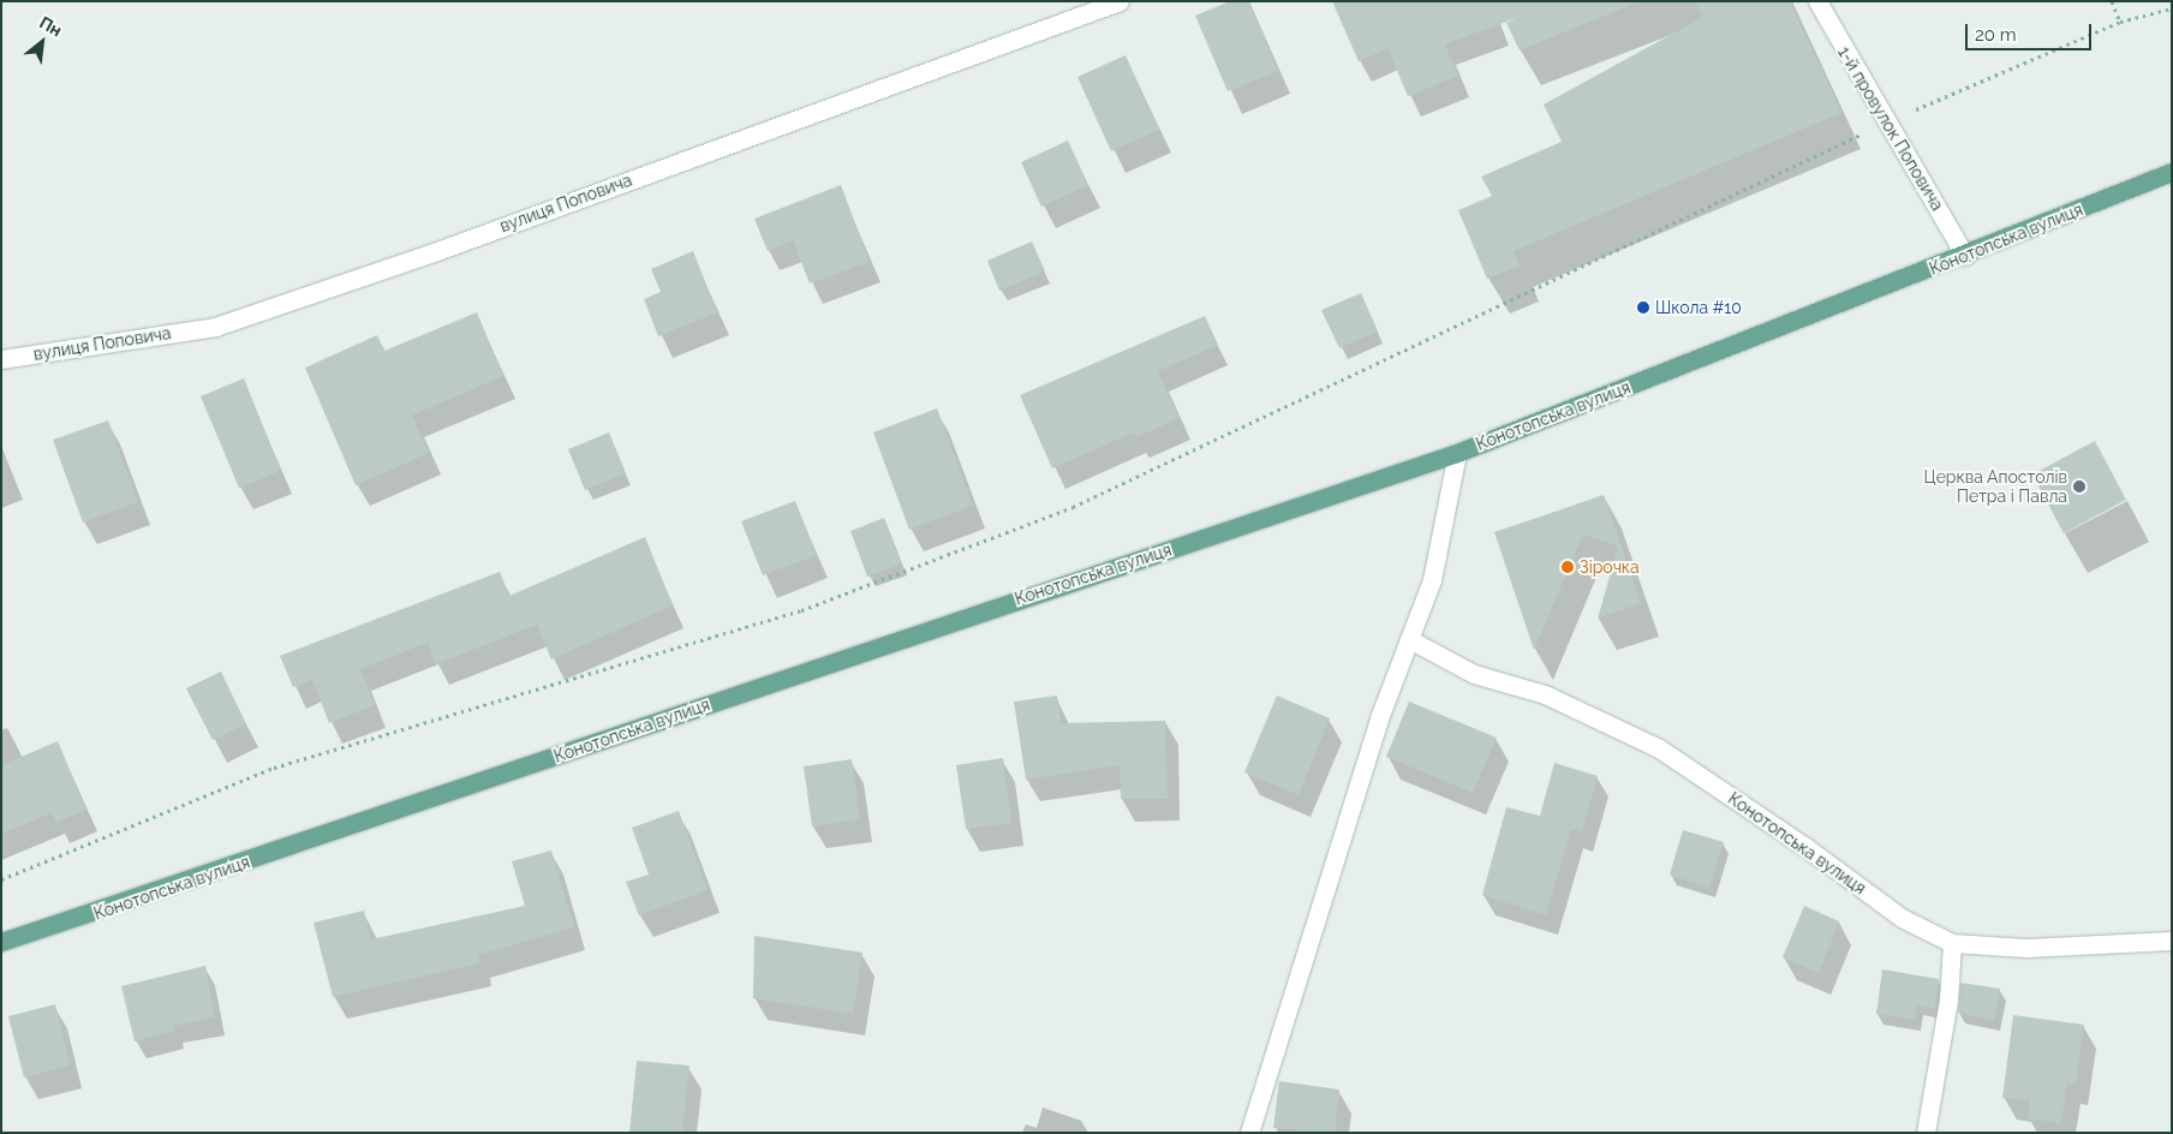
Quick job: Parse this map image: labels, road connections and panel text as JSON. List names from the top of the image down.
{
  "streets": {
    "main road": ["Конотопська вулиця"],
    "street": ["1-й провулок Поповича", "вулиця Поповича"]
  },
  "crossings": [
    ["1-й провулок Поповича", "Конотопська вулиця"]
  ],
  "places": ["Школа #10", "Церква Апостолів Петра і Павла", "Зірочка"],
  "scale_bar": "20 m",
  "north": "top right"
}
